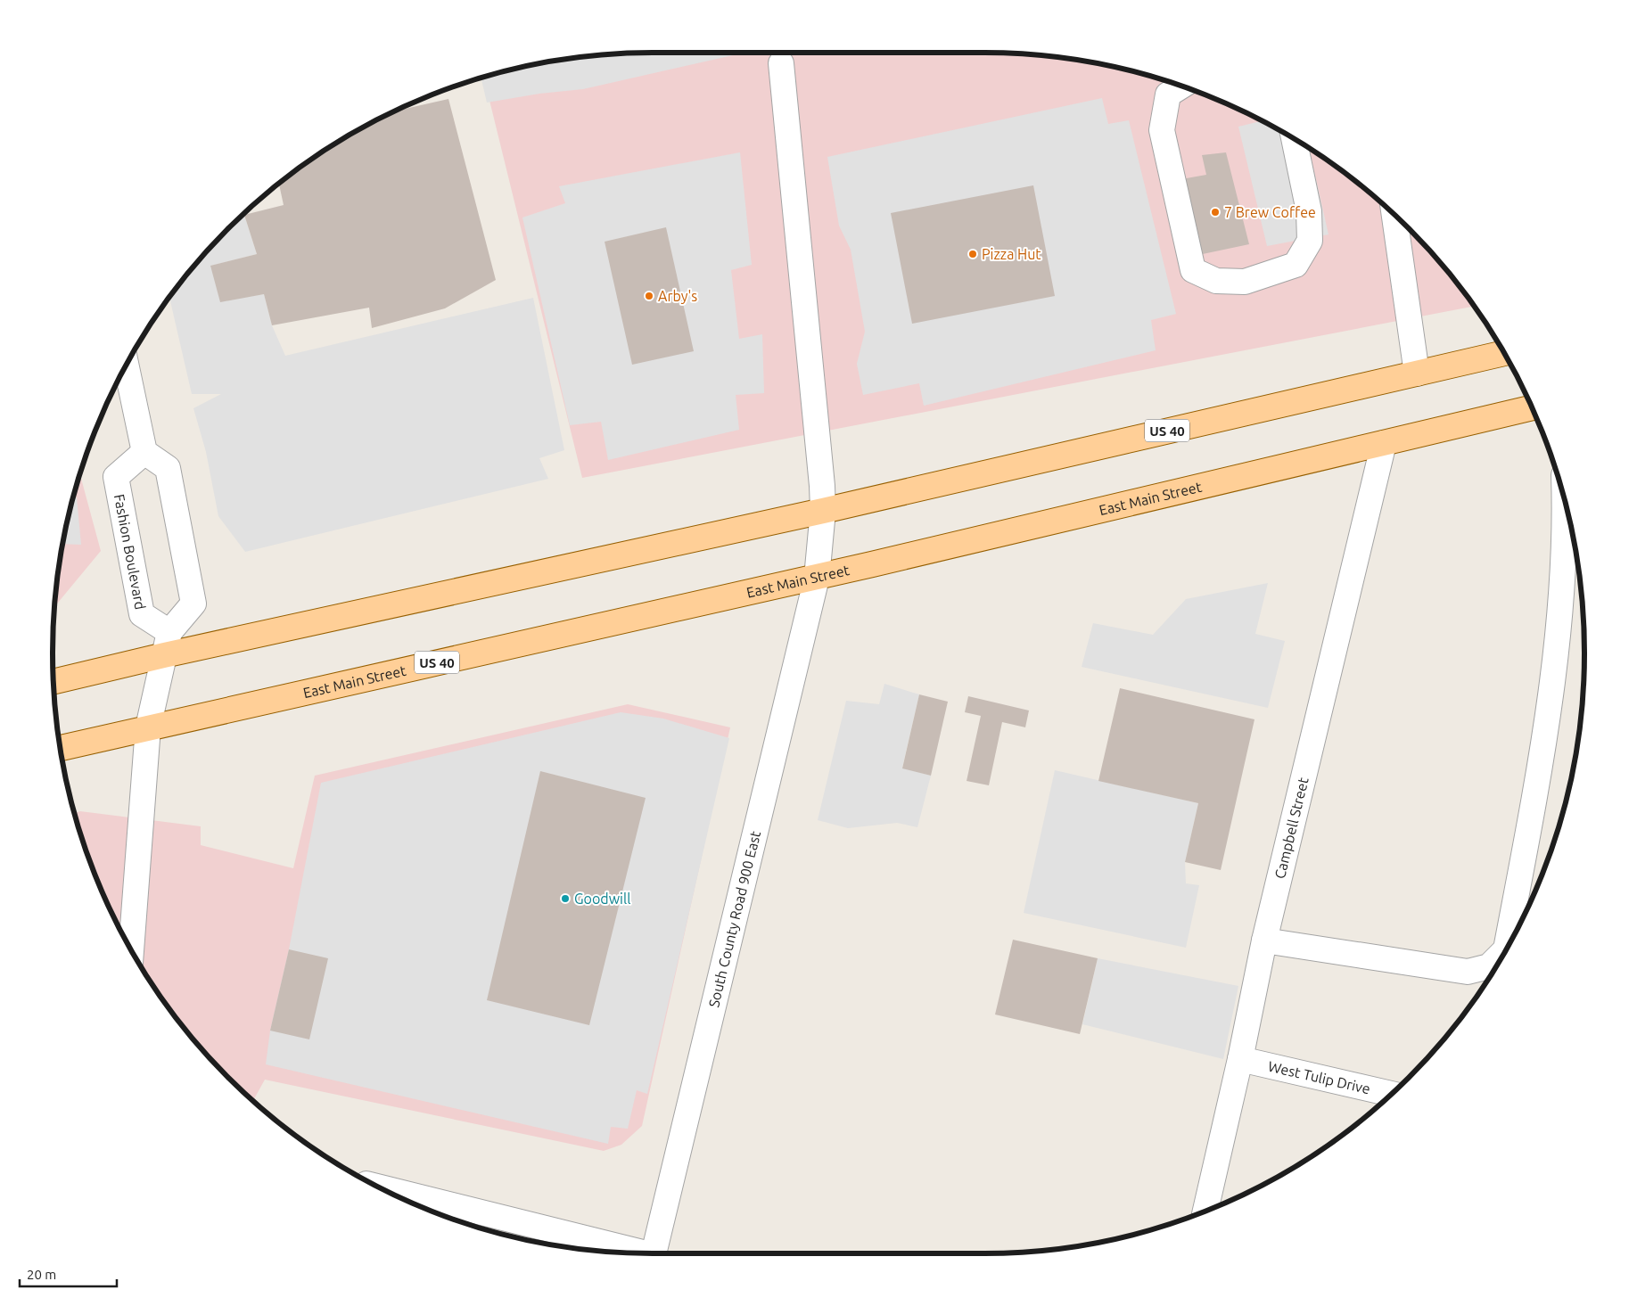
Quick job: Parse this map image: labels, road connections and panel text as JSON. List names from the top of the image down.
{
  "streets": {
    "main road": ["US 40", "East Main Street"],
    "street": [
      "Fashion Boulevard",
      "Campbell Street",
      "South County Road 900 East",
      "West Tulip Drive"
    ]
  },
  "crossings": [
    ["US 40", "South County Road 900 East"],
    ["East Main Street", "Campbell Street"],
    ["East Main Street", "South County Road 900 East"],
    ["Campbell Street", "West Tulip Drive"]
  ],
  "places": [
    "7 Brew Coffee",
    "Pizza Hut",
    "Arby's",
    "Goodwill"
  ],
  "scale_bar": "20 m"
}
